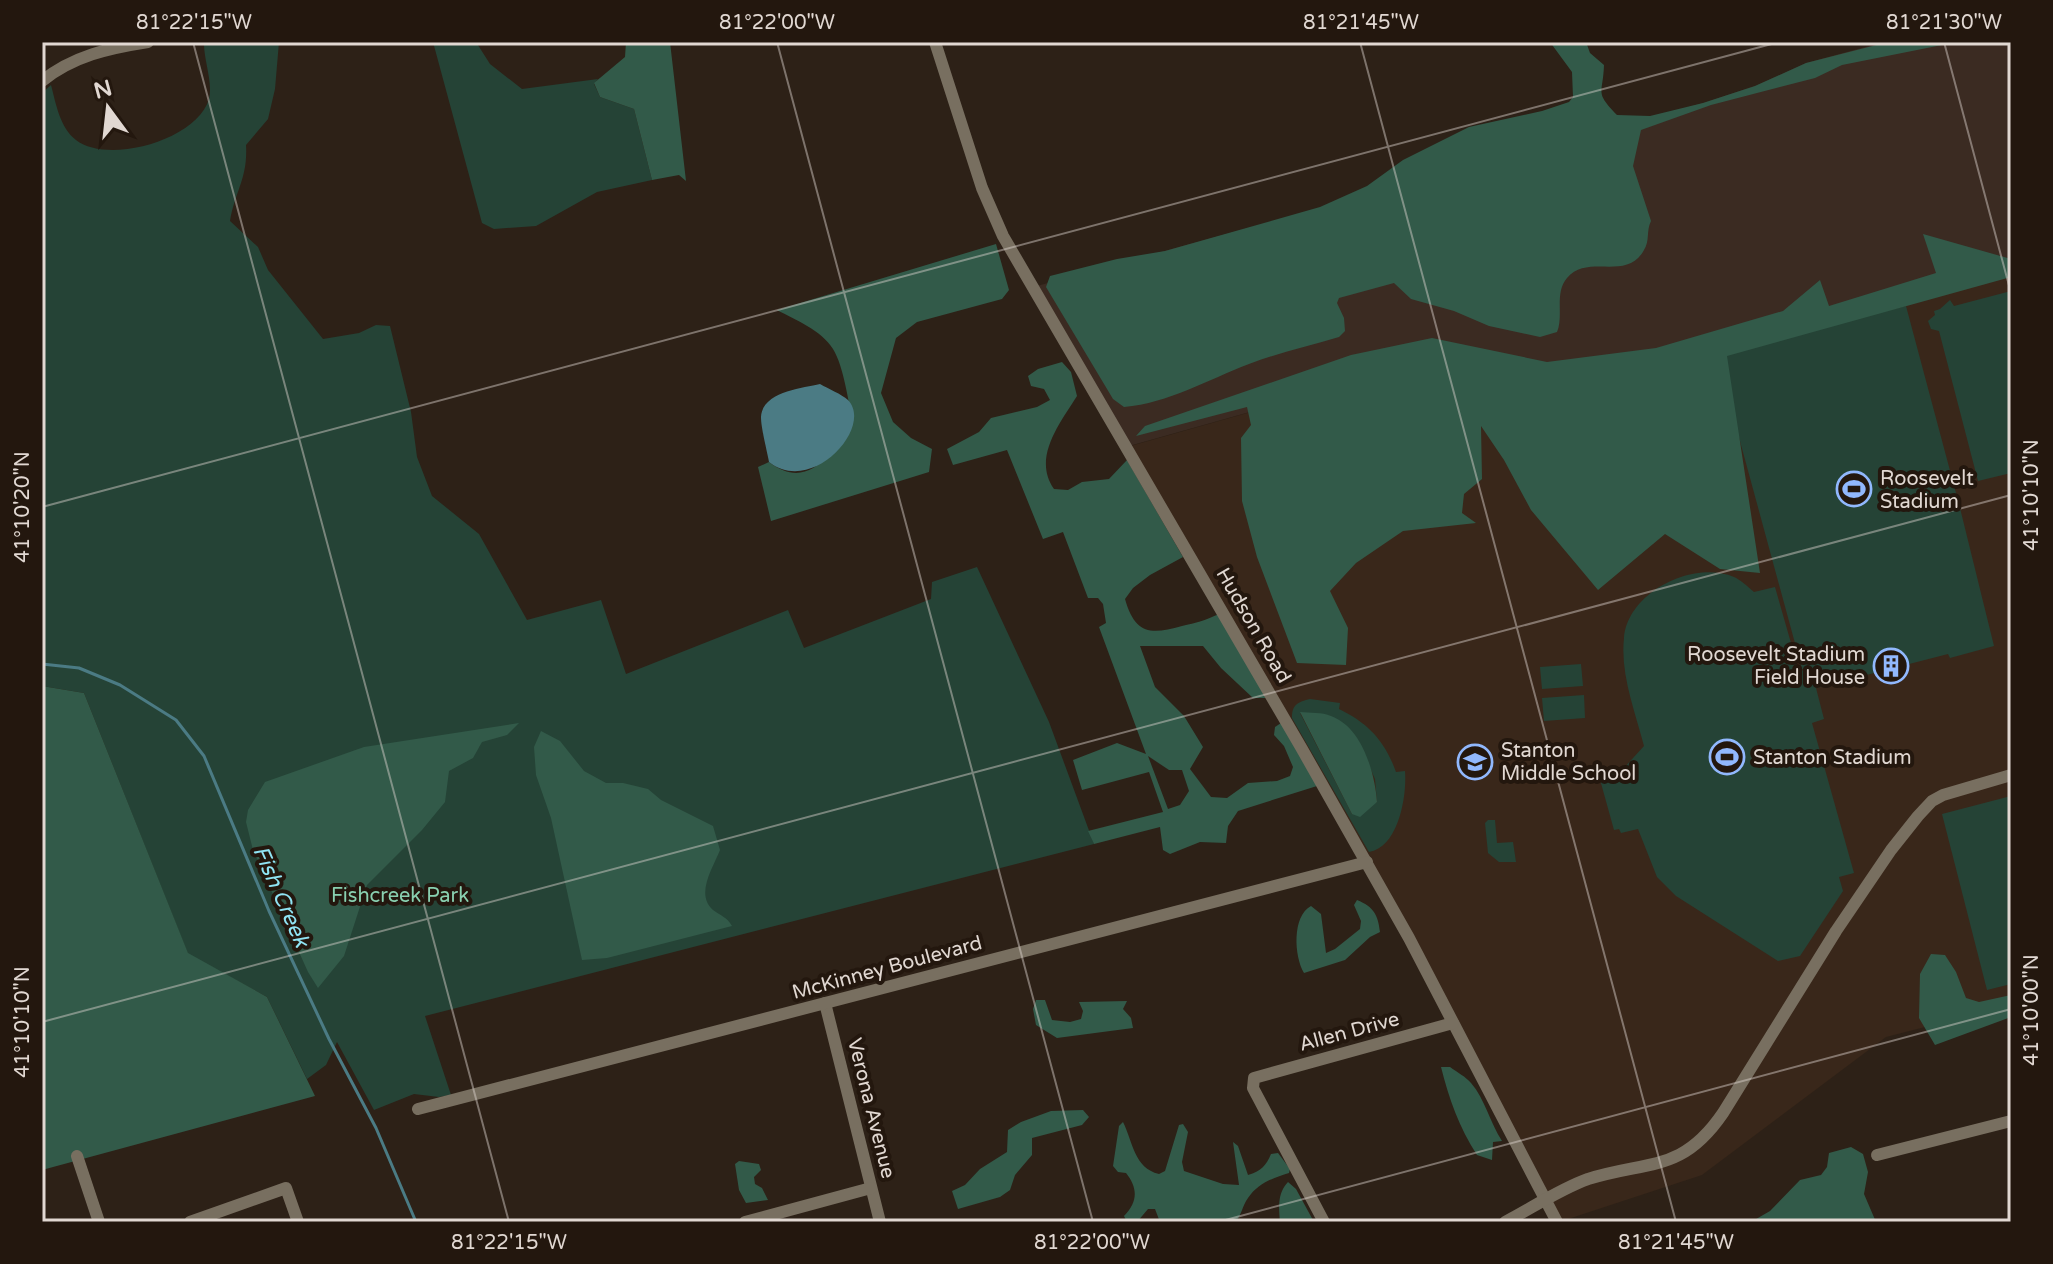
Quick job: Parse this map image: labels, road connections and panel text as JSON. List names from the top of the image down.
{
  "streets": {
    "street": [
      "Hudson Road",
      "McKinney Boulevard",
      "Allen Drive",
      "Verona Avenue"
    ]
  },
  "crossings": [
    ["Hudson Road", "McKinney Boulevard"],
    ["Hudson Road", "Allen Drive"],
    ["McKinney Boulevard", "Verona Avenue"]
  ],
  "water": ["Fish Creek"],
  "parks": ["Fishcreek Park"],
  "places": {
    "sports": ["Roosevelt Stadium", "Stanton Stadium"],
    "building": ["Roosevelt Stadium Field House"],
    "school or university": ["Stanton Middle School"]
  },
  "north": "top",
  "coordinates": [
    "81°22'15\"W",
    "81°22'00\"W",
    "81°21'45\"W",
    "81°21'30\"W",
    "41°10'10\"N",
    "41°10'20\"N",
    "41°10'00\"N"
  ]
}
